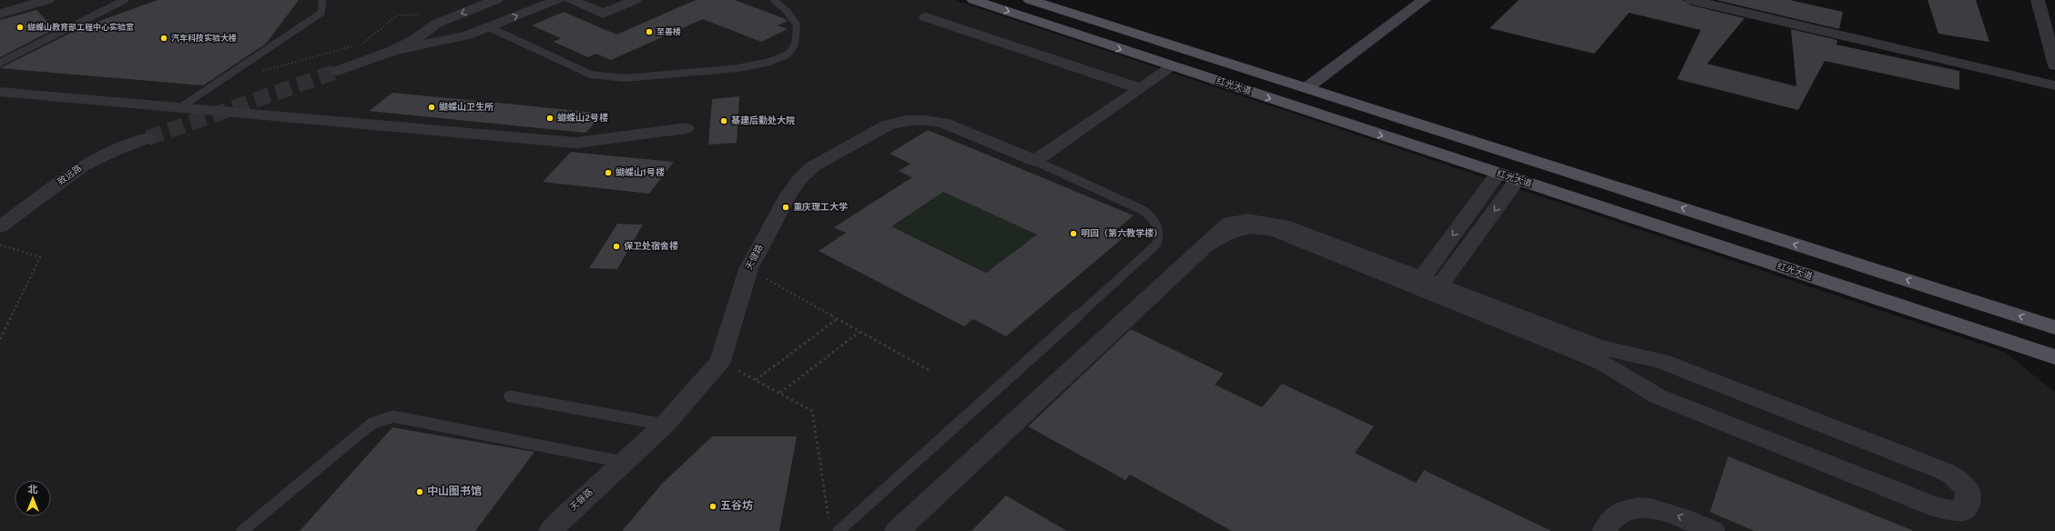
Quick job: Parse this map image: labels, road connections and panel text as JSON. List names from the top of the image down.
{
  "streets": {
    "main road": ["红光大道"],
    "street": ["致远路", "天健路"]
  },
  "places": [
    "蝴蝶山教育部工程中心实验室",
    "至善楼",
    "汽车科技实验大楼",
    "蝴蝶山卫生所",
    "蝴蝶山2号楼",
    "基建后勤处大院",
    "蝴蝶山1号楼",
    "重庆理工大学",
    "明园（第六教学楼）",
    "保卫处宿舍楼",
    "中山图书馆",
    "五谷坊"
  ],
  "north": "top"
}
